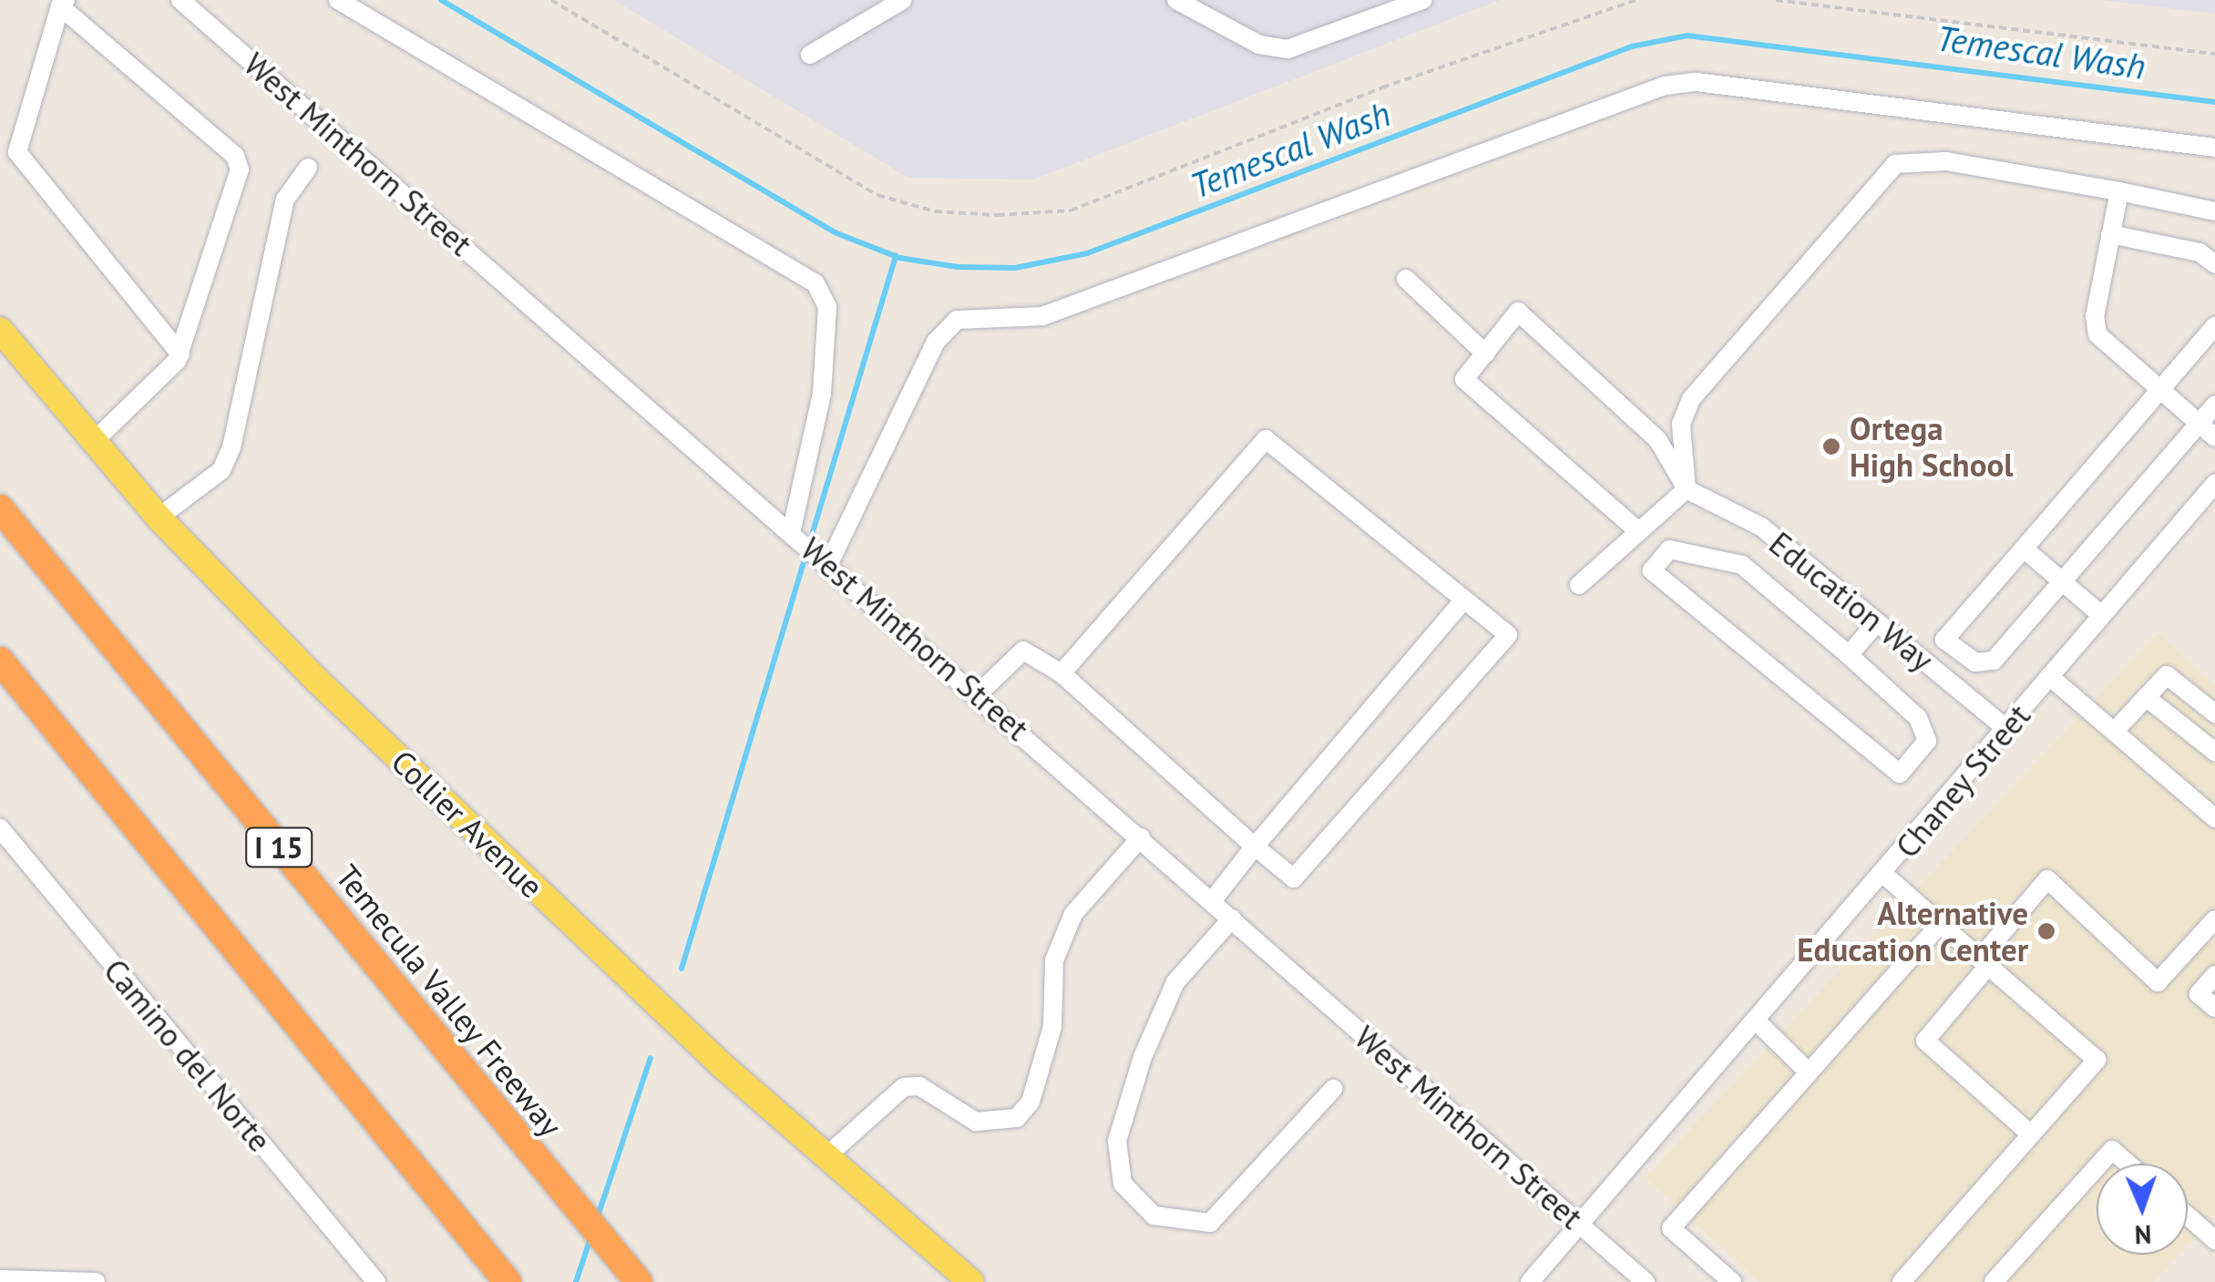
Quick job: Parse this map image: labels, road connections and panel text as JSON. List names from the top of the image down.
{
  "streets": {
    "highway": ["I 15", "Temecula Valley Freeway"],
    "main road": ["Collier Avenue"],
    "street": [
      "West Minthorn Street",
      "Education Way",
      "Chaney Street",
      "Camino del Norte"
    ]
  },
  "crossings": [
    ["West Minthorn Street", "Chaney Street"],
    ["Education Way", "Chaney Street"]
  ],
  "water": ["Temescal Wash"],
  "places": ["Ortega High School", "Alternative Education Center"],
  "north": "bottom"
}
